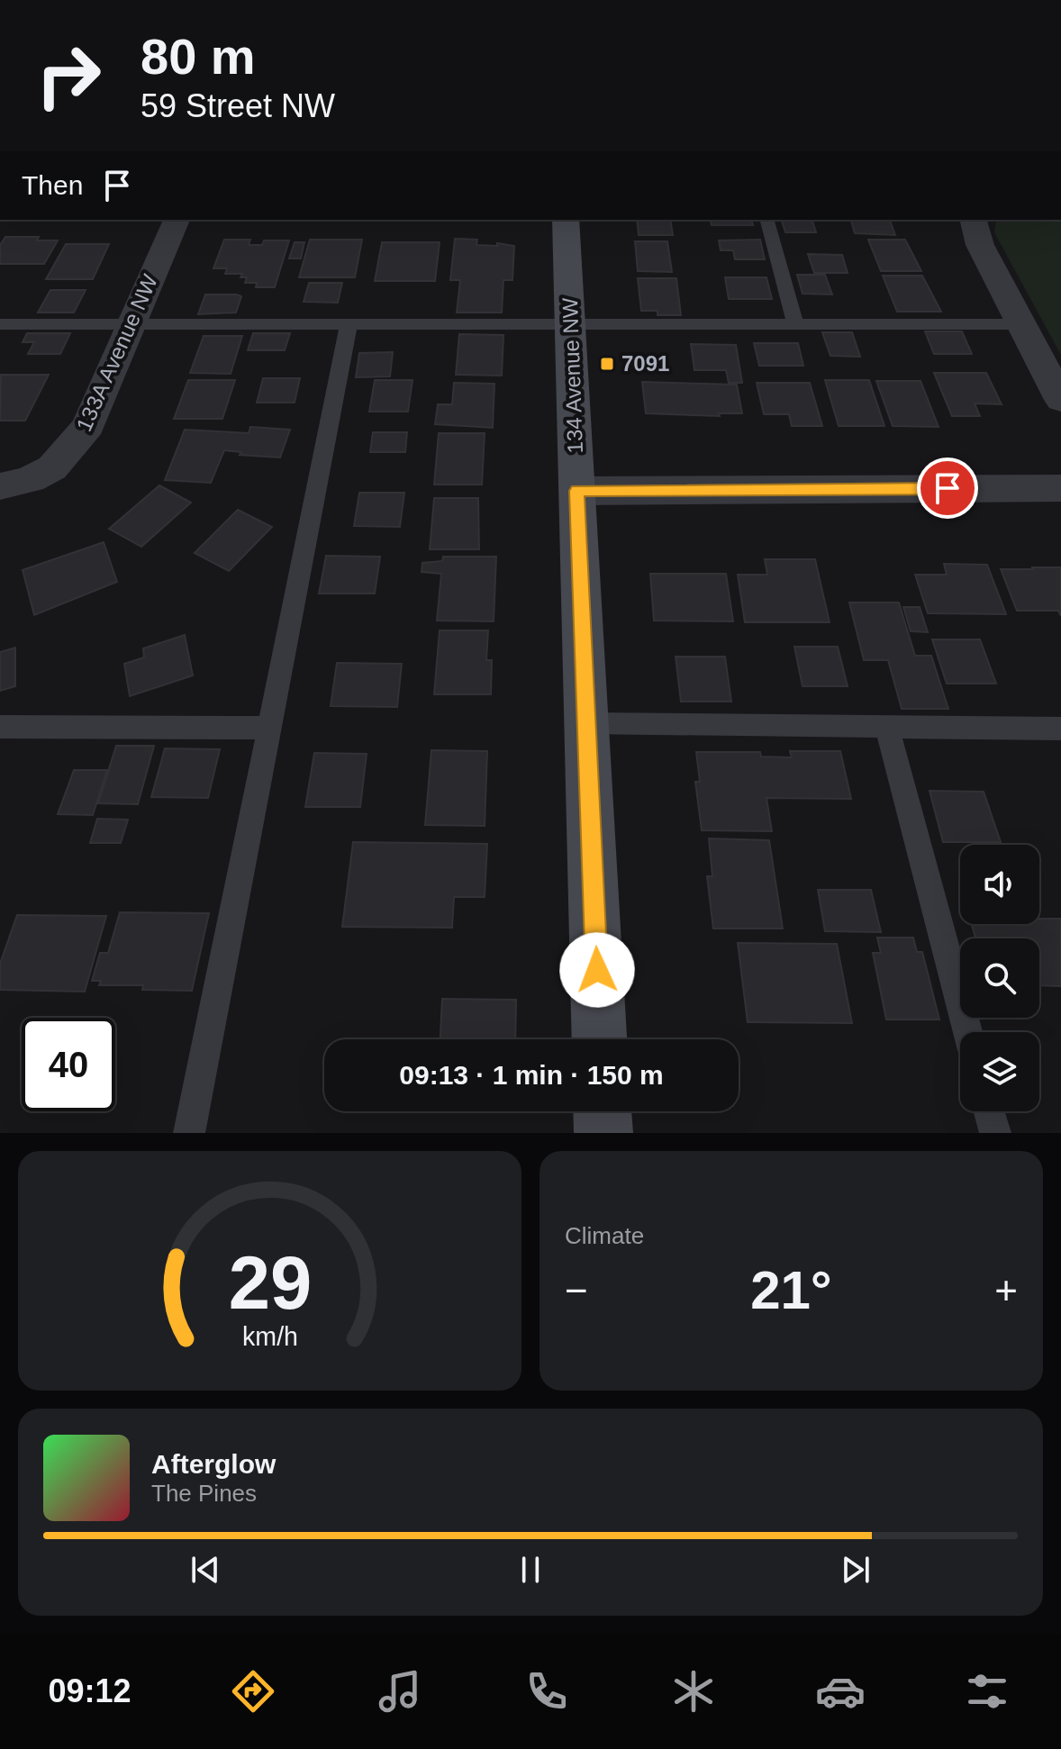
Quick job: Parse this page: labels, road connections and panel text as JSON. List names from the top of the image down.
{
  "streets": {
    "street": ["133A Avenue NW", "134 Avenue NW"]
  },
  "places": {
    "transit": ["7091"]
  },
  "page": {
    "turn": ["80 m", "59 Street NW"],
    "then": "Then",
    "limit": "40",
    "trip": "09:13 · 1 min · 150 m",
    "tile": "Climate",
    "heat": ["−", "21°", "+"],
    "song": ["Afterglow", "The Pines"],
    "tabs": "09:12",
    "gauge": ["29", "km/h"]
  }
}
